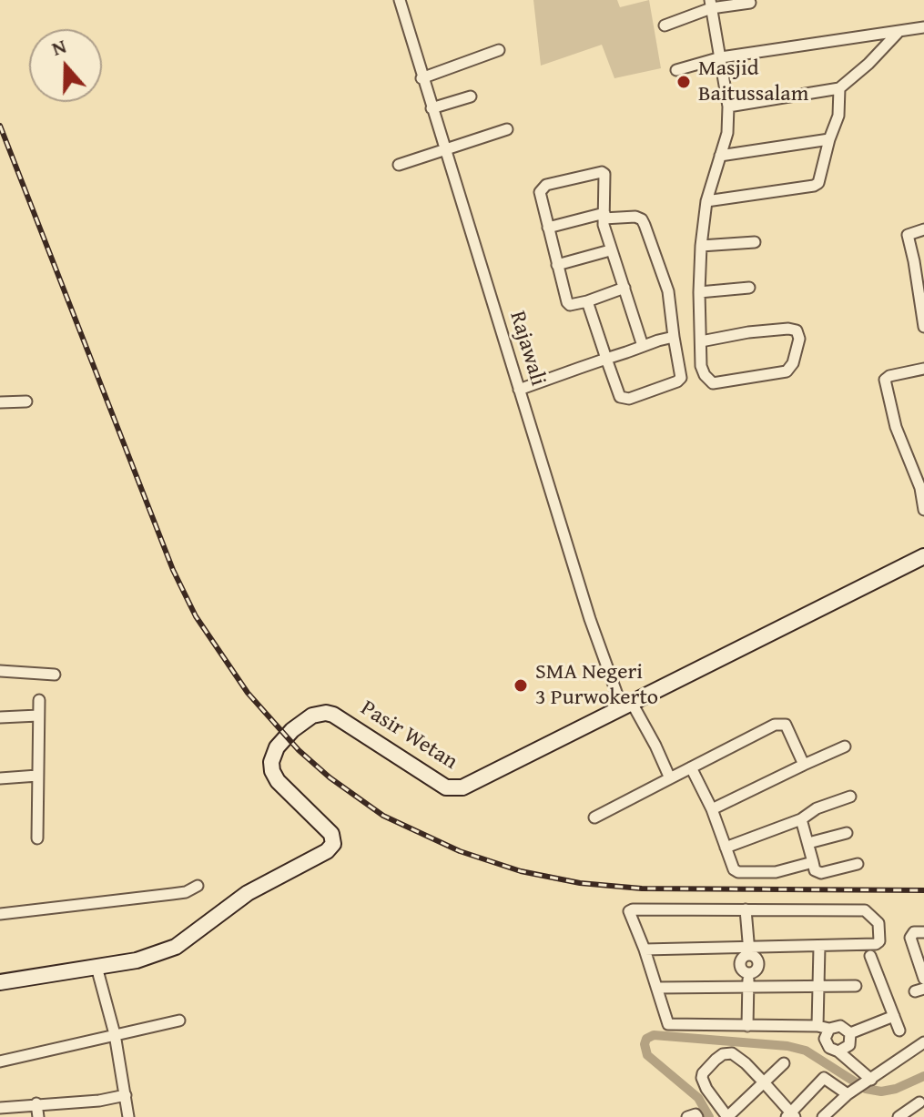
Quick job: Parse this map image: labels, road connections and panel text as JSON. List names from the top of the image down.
{
  "streets": {
    "street": ["Rajawali", "Pasir Wetan"]
  },
  "crossings": [
    ["Rajawali", "Pasir Wetan"]
  ],
  "places": ["Masjid Baitussalam", "SMA Negeri 3 Purwokerto"],
  "north": "top"
}
